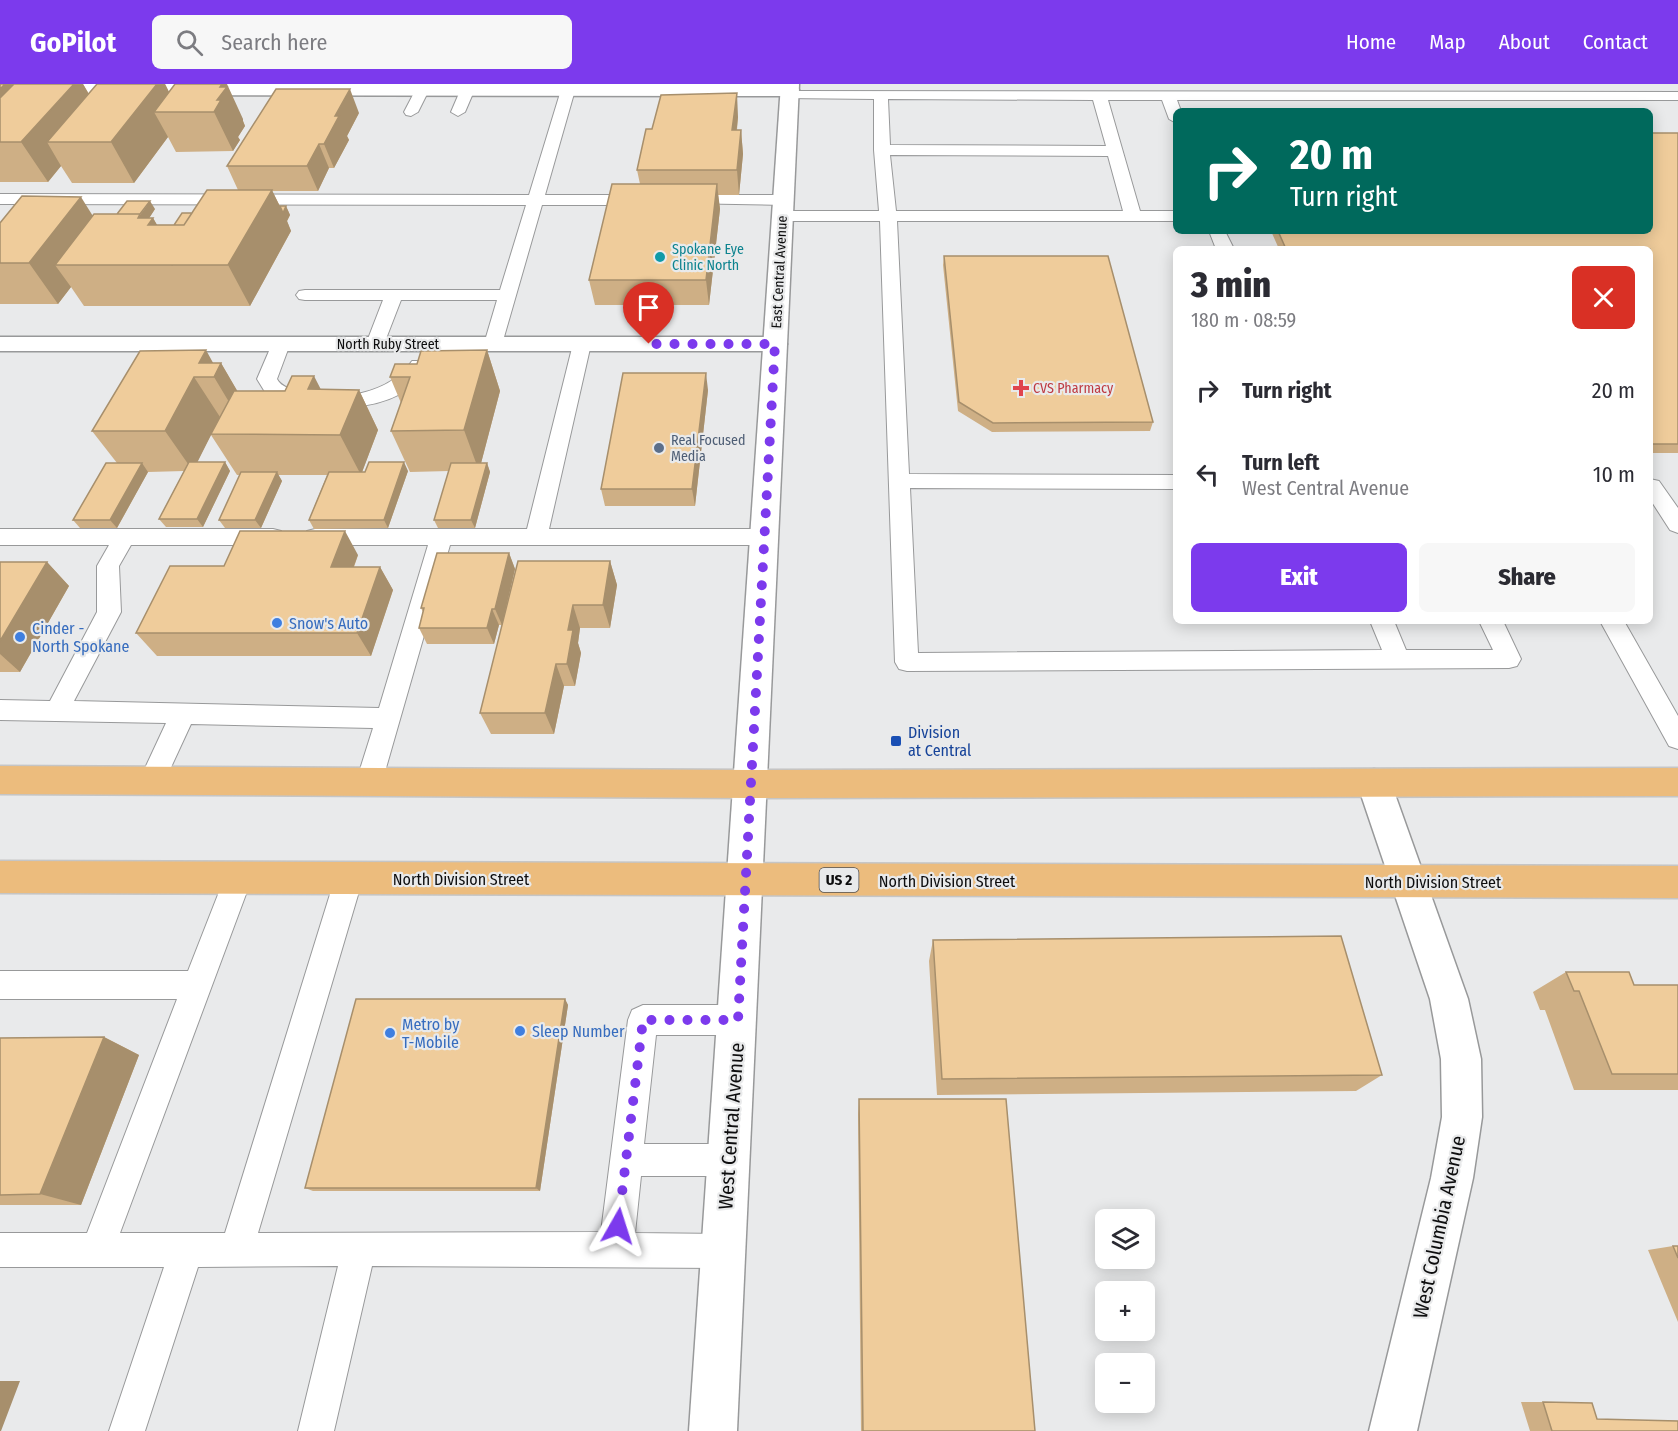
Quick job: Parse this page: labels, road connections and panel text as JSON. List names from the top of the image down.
{
  "streets": {
    "main road": ["North Division Street", "US 2"],
    "street": [
      "East Central Avenue",
      "North Ruby Street",
      "West Central Avenue",
      "West Columbia Avenue"
    ]
  },
  "crossings": [
    ["East Central Avenue", "North Ruby Street"],
    ["East Central Avenue", "West Central Avenue"],
    ["North Division Street", "West Central Avenue"],
    ["North Division Street", "West Columbia Avenue"]
  ],
  "places": {
    "other": [
      "Spokane Eye Clinic North",
      "Real Focused Media",
      "Snow's Auto",
      "Cinder - North Spokane",
      "Sleep Number",
      "Metro by T-Mobile"
    ],
    "health": ["CVS Pharmacy"],
    "transit": ["Division at Central"]
  },
  "page": {
    "header": "GoPilot",
    "search": "Search here",
    "nav": [
      "Home",
      "Map",
      "About",
      "Contact"
    ],
    "turn": ["20 m", "Turn right"],
    "heading": ["3 min", "180 m · 08:59"],
    "list": [
      {
        "name": "Turn right",
        "value": "20 m"
      },
      {
        "name": "Turn left",
        "note": "West Central Avenue",
        "value": "10 m"
      }
    ],
    "buttons": ["Exit", "Share"],
    "map_buttons": ["+", "−"]
  }
}
